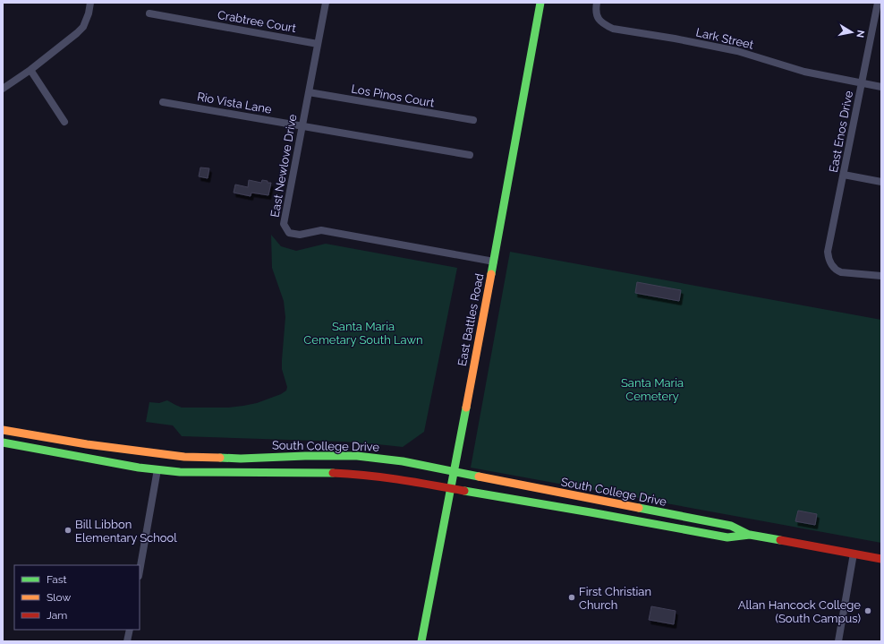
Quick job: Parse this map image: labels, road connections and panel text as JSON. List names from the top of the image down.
{
  "streets": {
    "street": [
      "Crabtree Court",
      "Lark Street",
      "Los Pinos Court",
      "Rio Vista Lane",
      "East Enos Drive",
      "East Newlove Drive",
      "East Battles Road",
      "South College Drive"
    ]
  },
  "crossings": [
    ["Crabtree Court", "East Newlove Drive"],
    ["Lark Street", "East Enos Drive"],
    ["Los Pinos Court", "East Newlove Drive"],
    ["Rio Vista Lane", "East Newlove Drive"],
    ["East Newlove Drive", "East Battles Road"],
    ["East Battles Road", "South College Drive"]
  ],
  "parks": ["Santa Maria Cemetary South Lawn", "Santa Maria Cemetery"],
  "places": ["Bill Libbon Elementary School", "First Christian Church", "Allan Hancock College (South Campus)"],
  "legend": ["Fast", "Slow", "Jam"],
  "north": "right"
}
